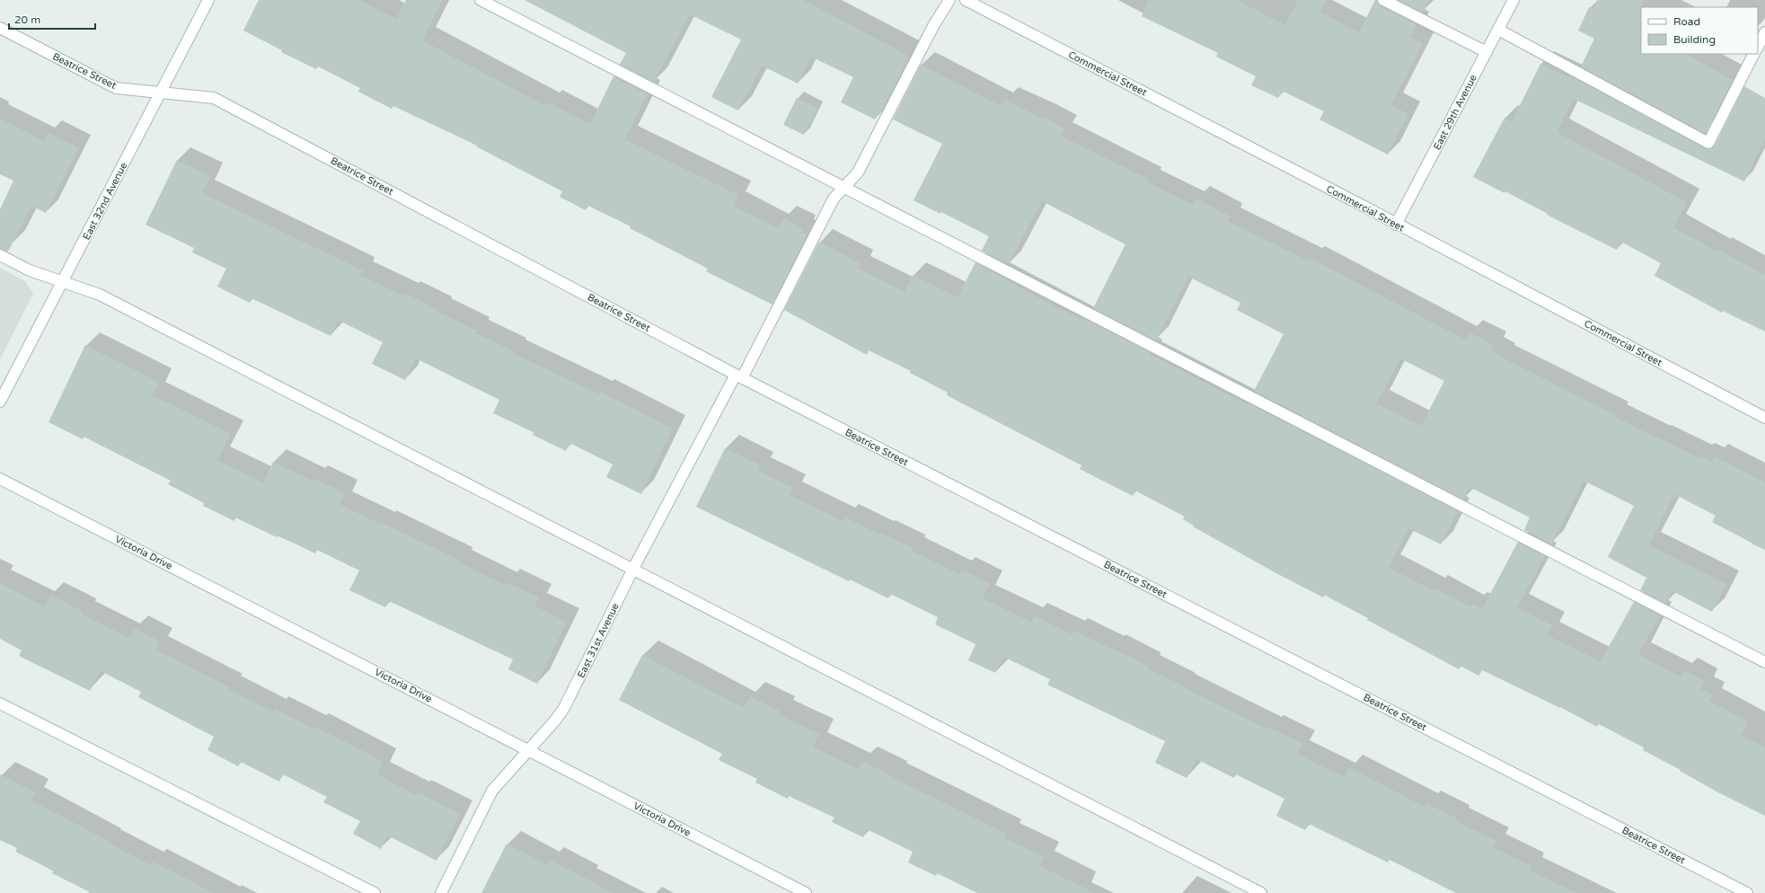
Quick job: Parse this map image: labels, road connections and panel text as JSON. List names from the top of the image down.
{
  "streets": {
    "street": [
      "Beatrice Street",
      "Commercial Street",
      "East 29th Avenue",
      "East 32nd Avenue",
      "Victoria Drive",
      "East 31st Avenue"
    ]
  },
  "crossings": [
    ["Beatrice Street", "East 32nd Avenue"],
    ["Beatrice Street", "East 31st Avenue"],
    ["Commercial Street", "East 29th Avenue"],
    ["Victoria Drive", "East 31st Avenue"]
  ],
  "legend": ["Road", "Building"],
  "scale_bar": "20 m"
}
